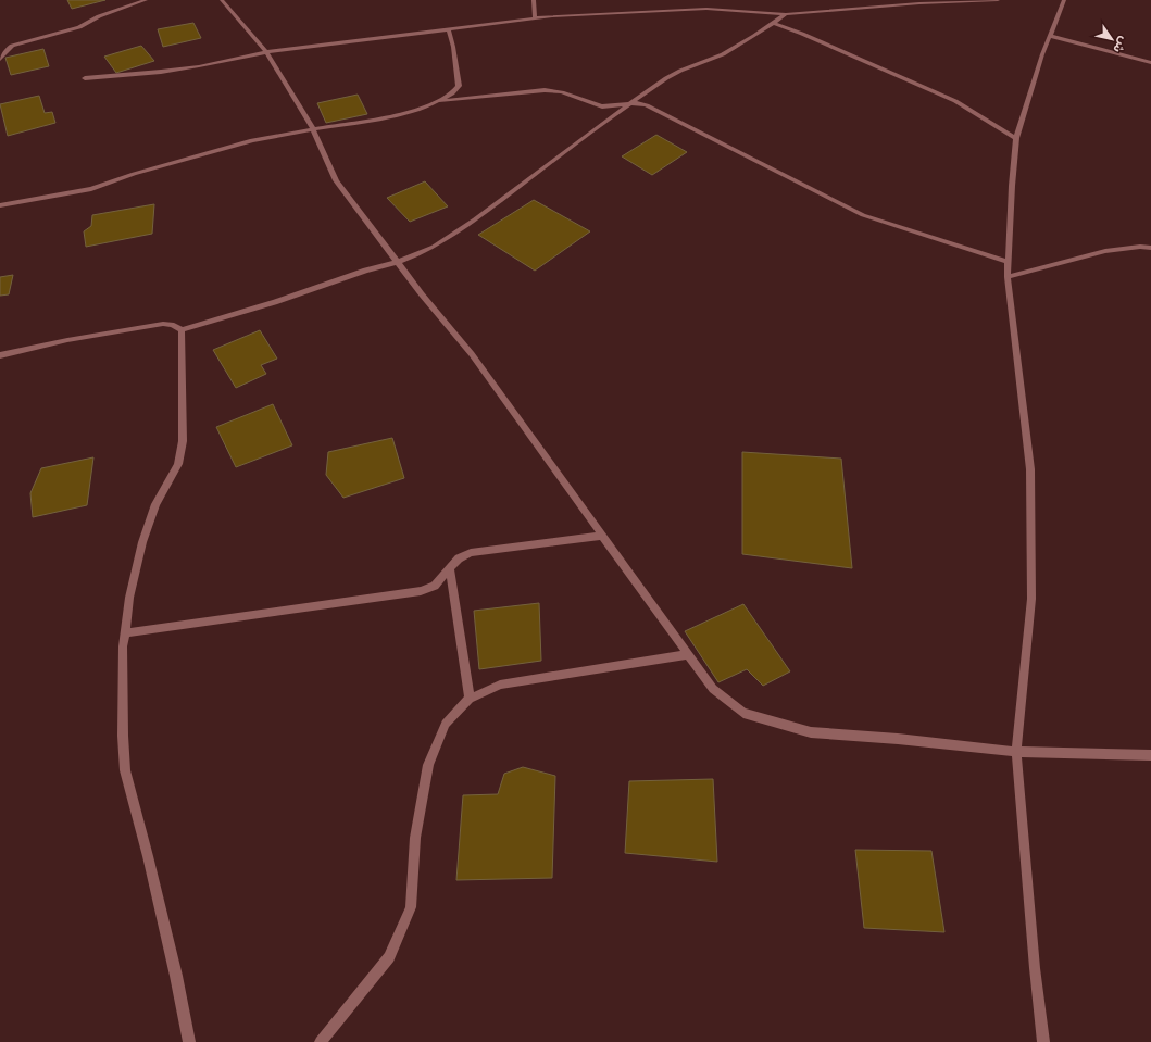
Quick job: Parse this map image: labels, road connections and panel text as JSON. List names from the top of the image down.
{
  "north": "bottom right"
}
